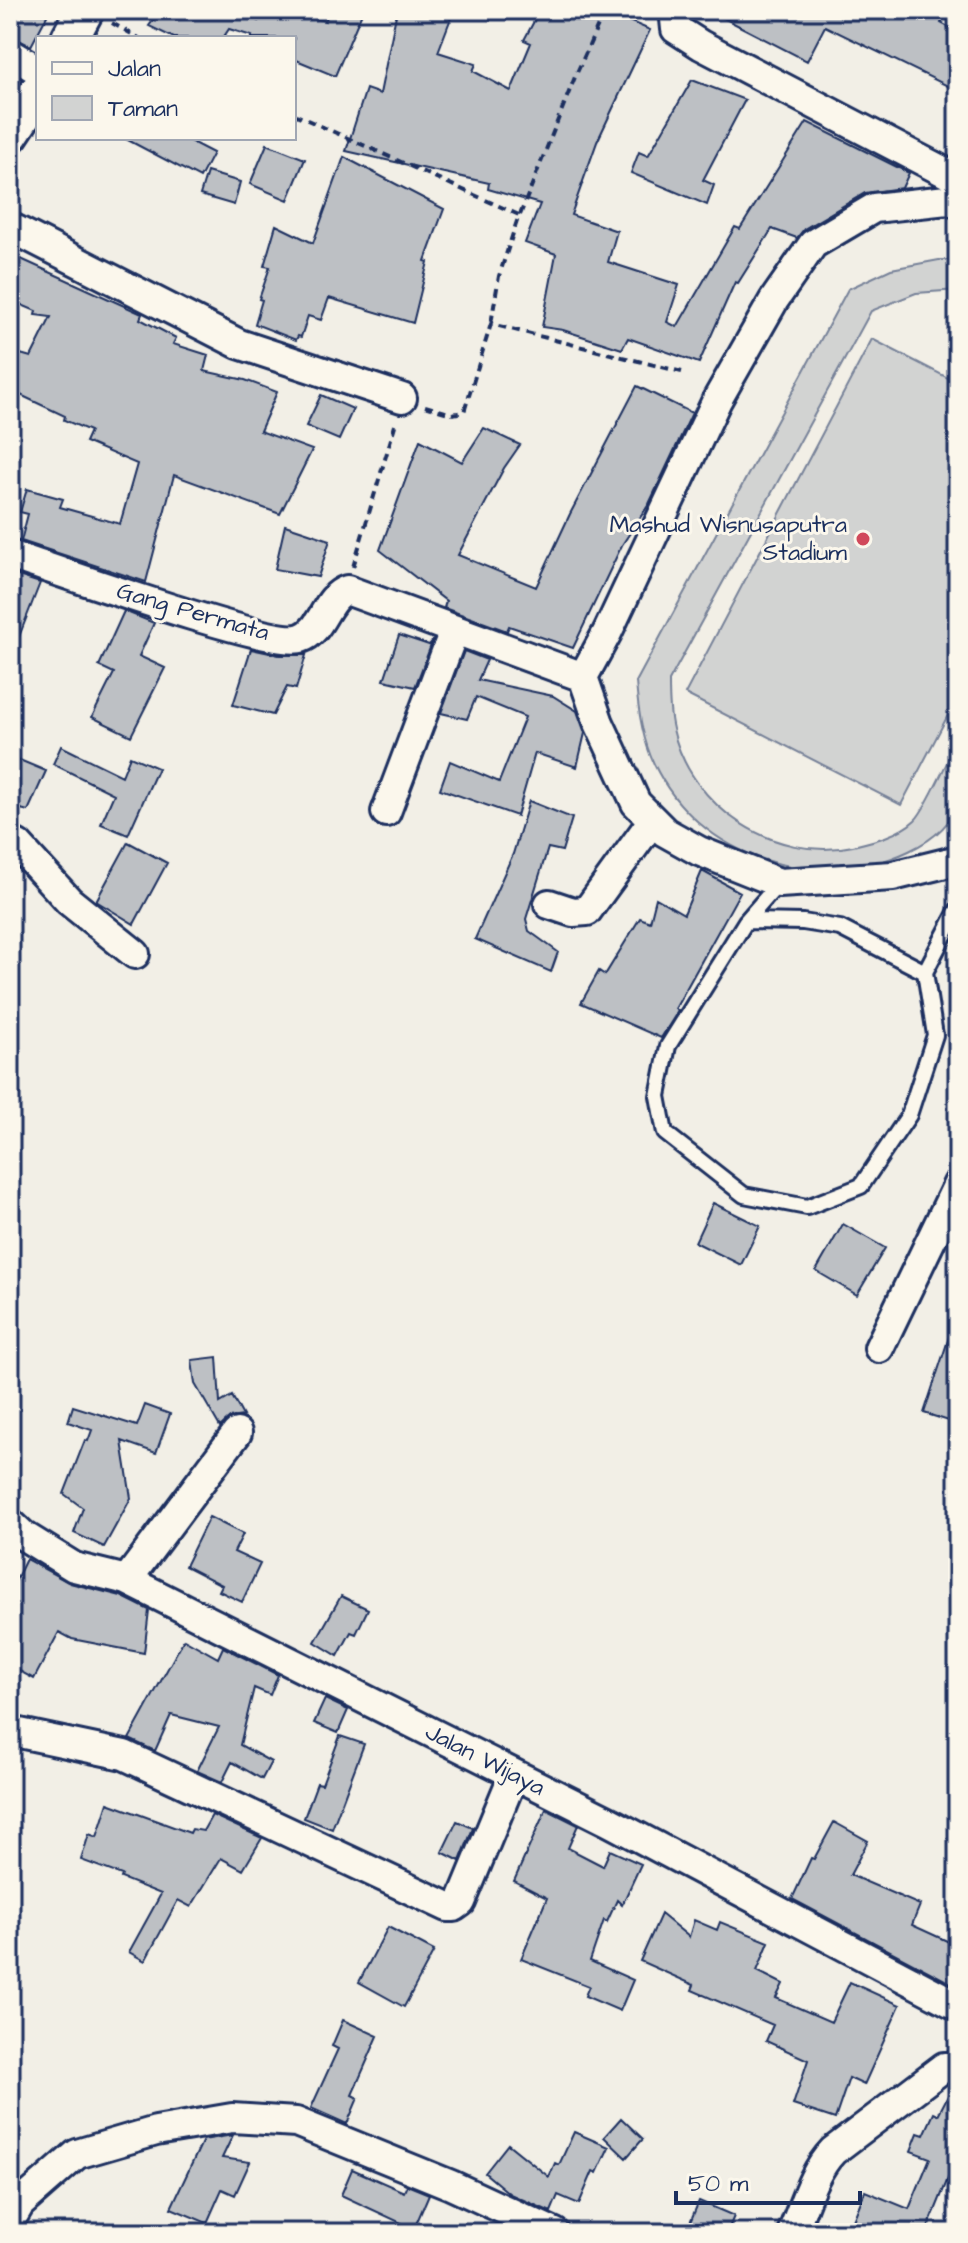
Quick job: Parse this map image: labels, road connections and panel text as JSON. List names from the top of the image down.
{
  "streets": {
    "street": ["Gang Permata", "Jalan Wijaya"]
  },
  "places": ["Mashud Wisnusaputra Stadium"],
  "legend": ["Jalan", "Taman"],
  "scale_bar": "50 m"
}
